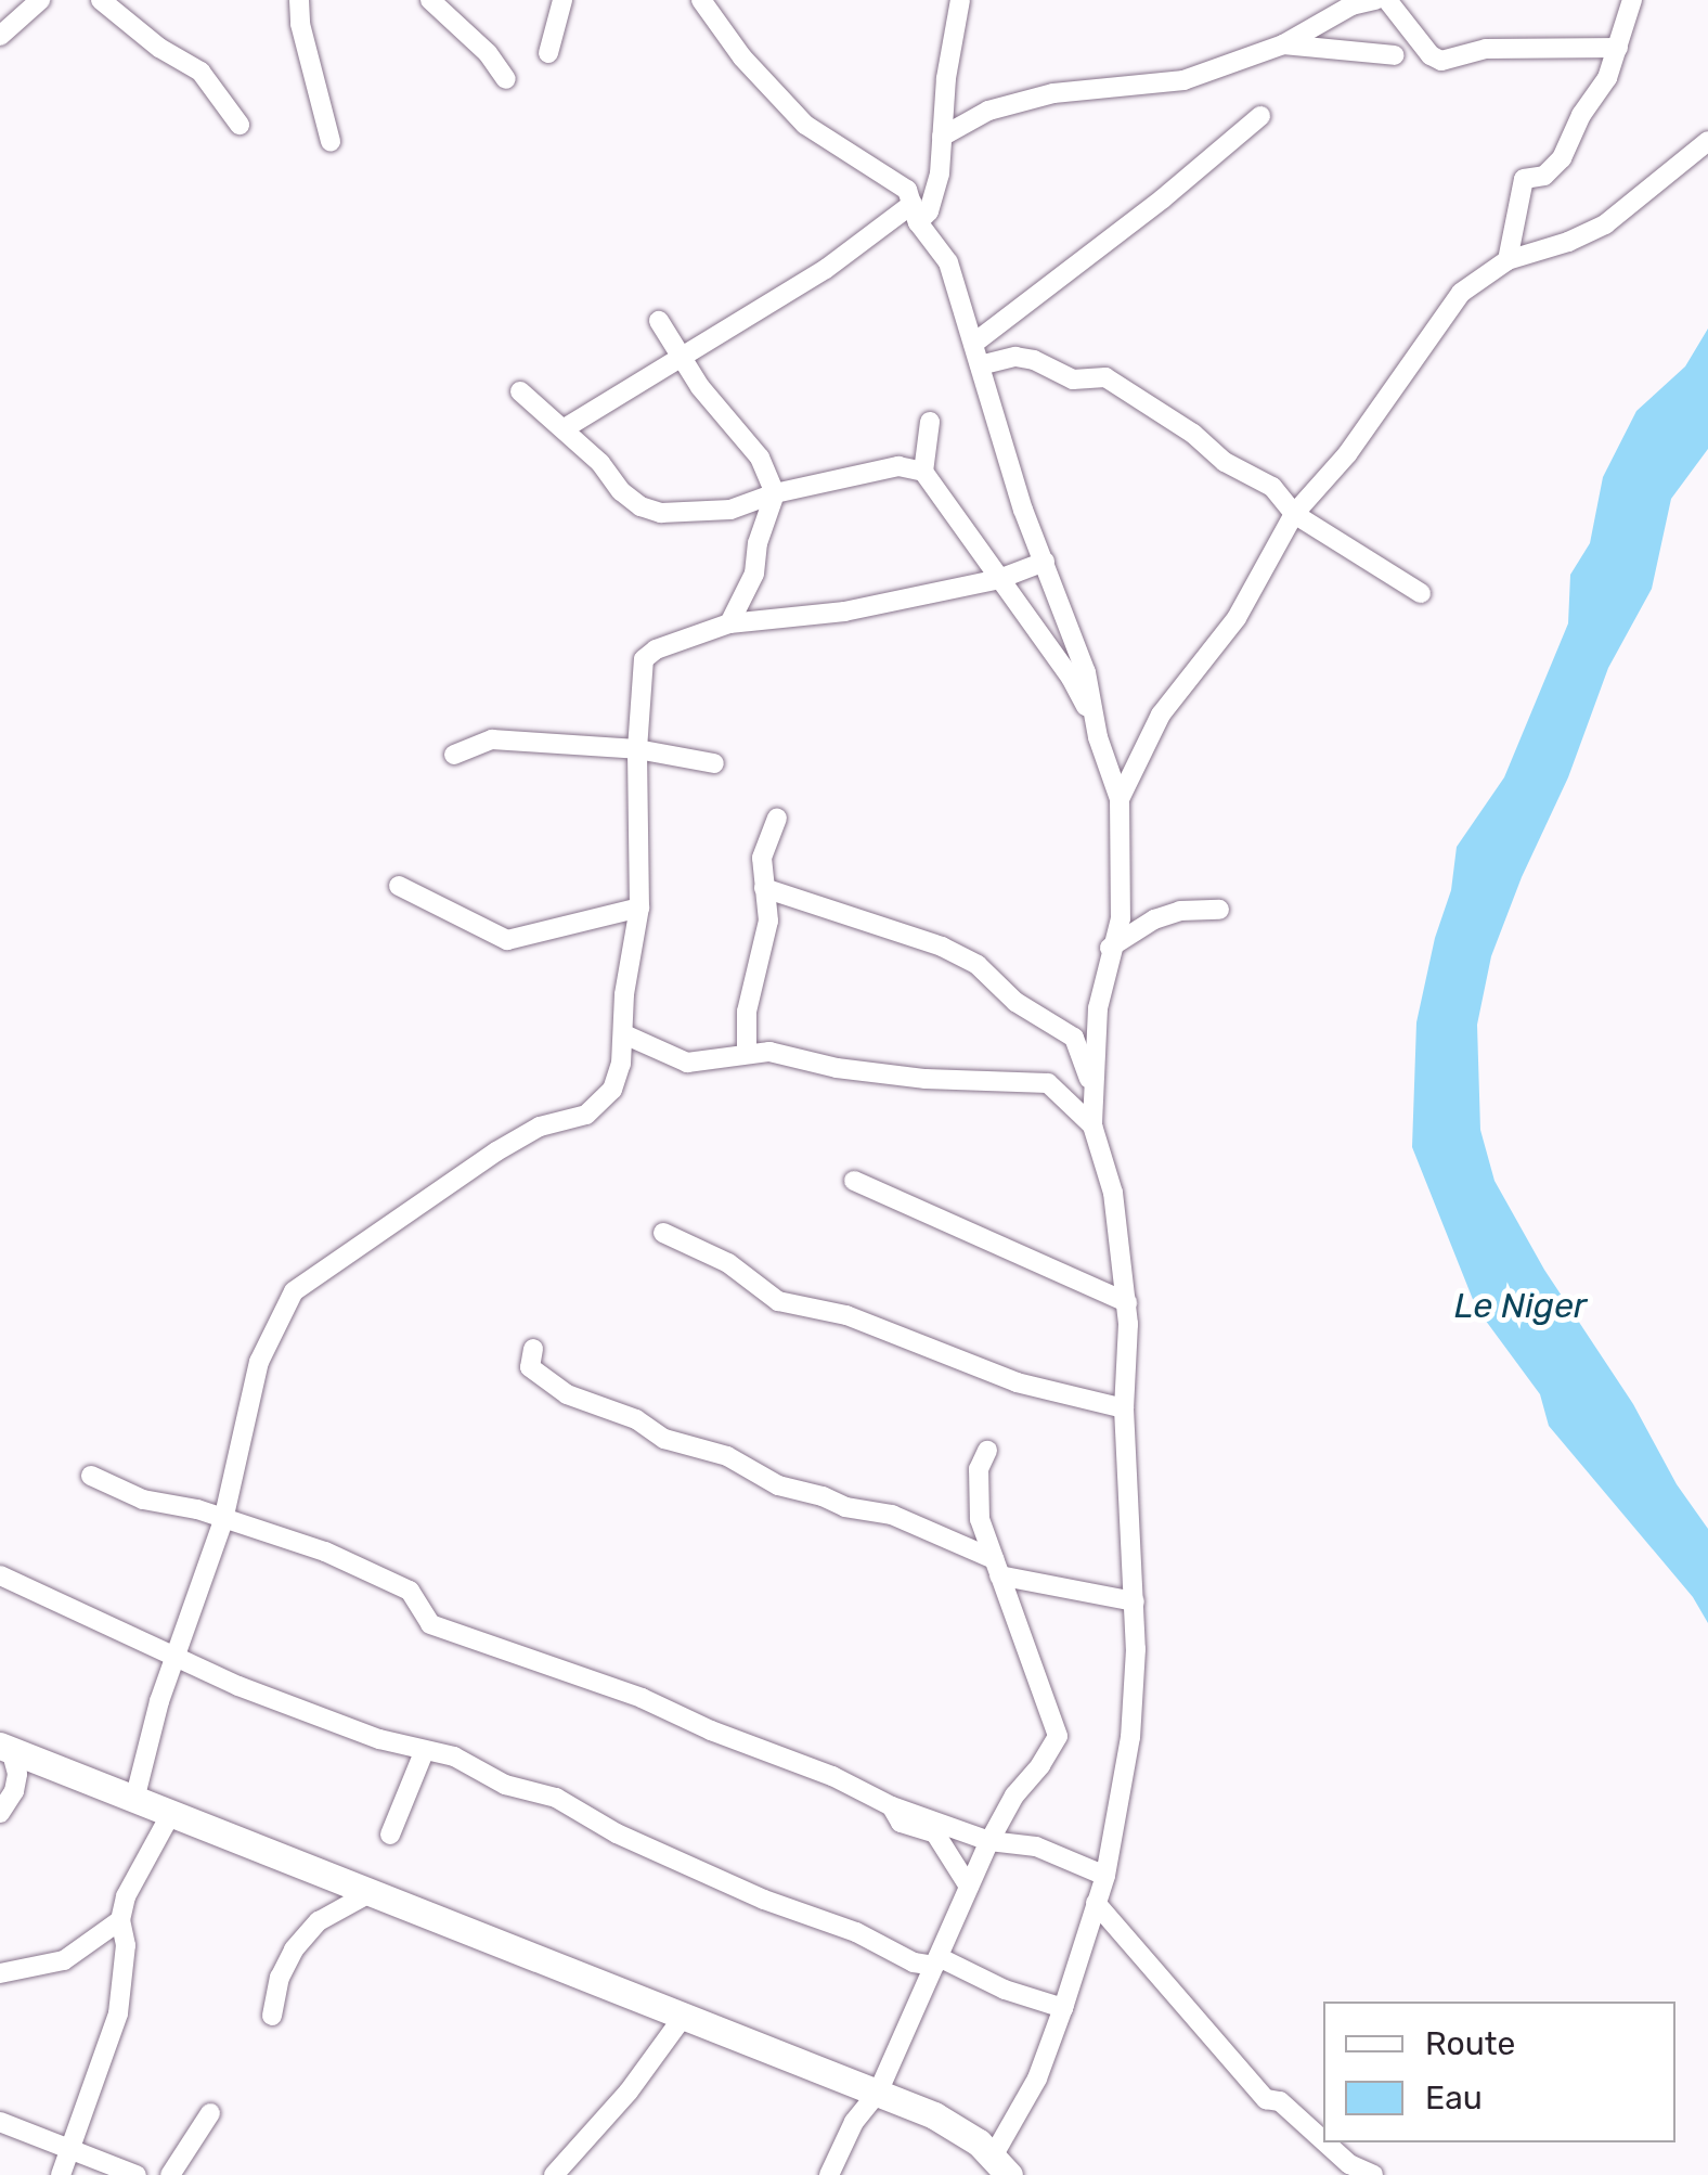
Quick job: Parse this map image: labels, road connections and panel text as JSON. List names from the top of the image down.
{
  "water": ["Le Niger"],
  "legend": ["Route", "Eau"]
}
